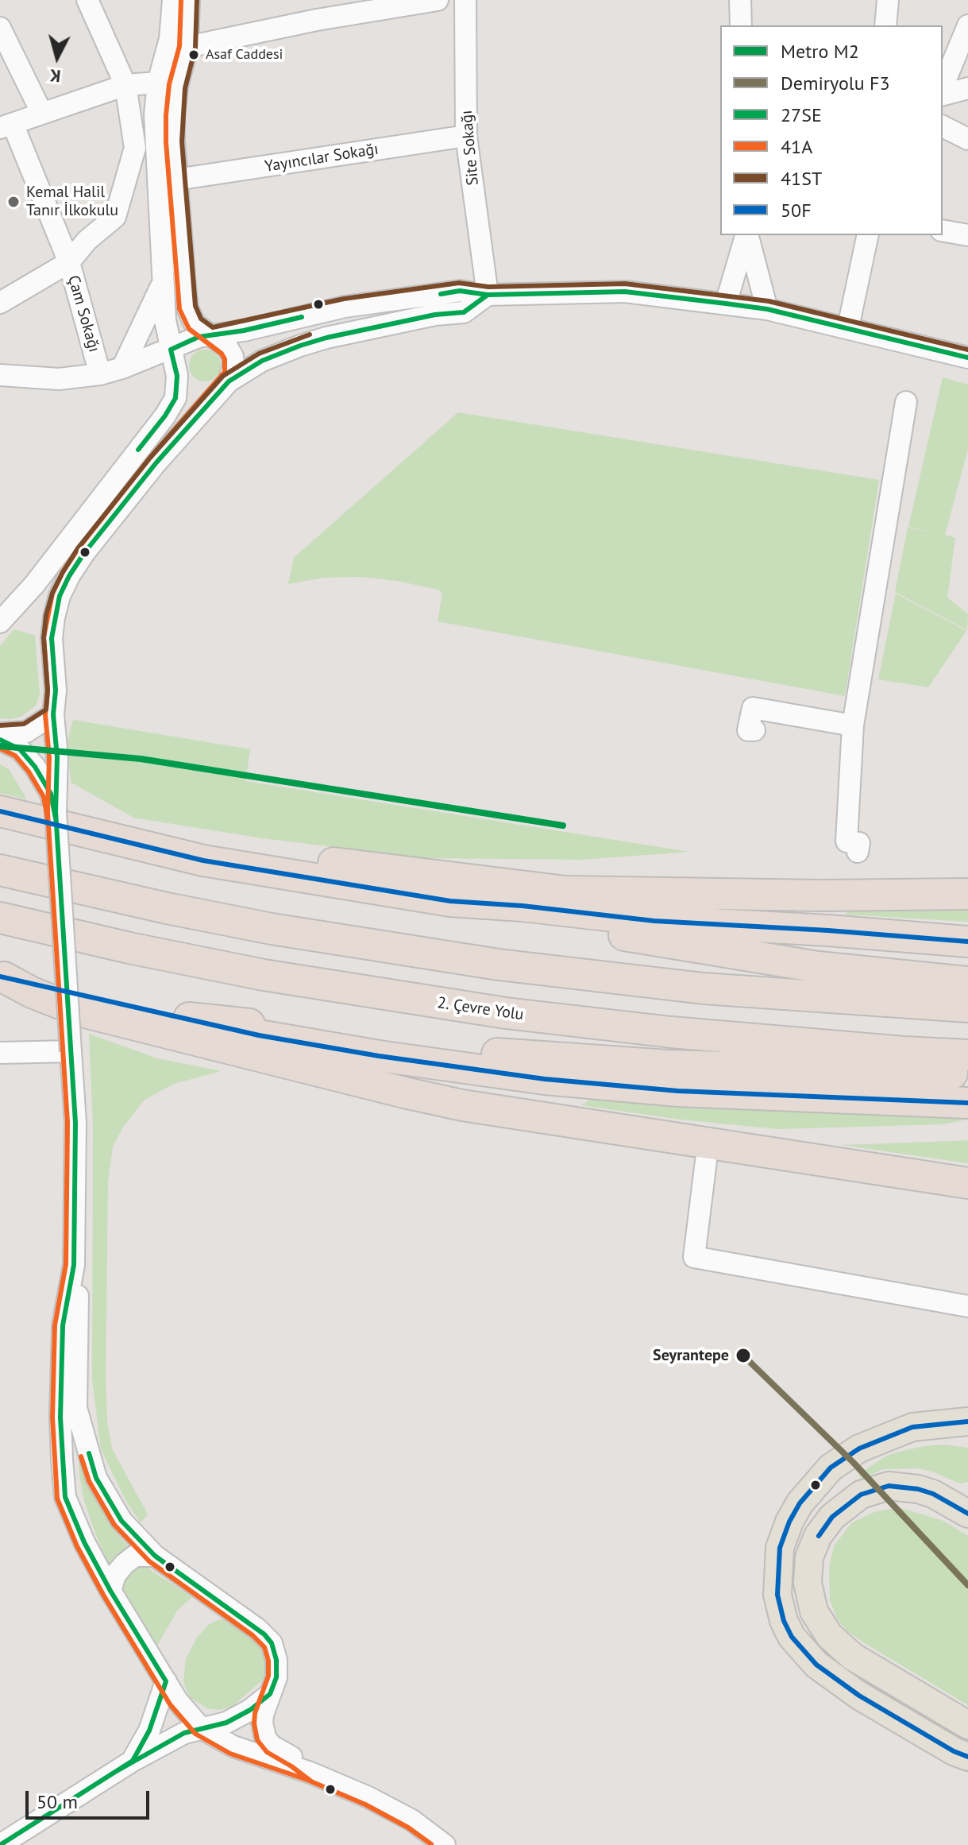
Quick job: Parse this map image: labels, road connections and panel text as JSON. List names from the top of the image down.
{
  "streets": {
    "highway": ["2. Çevre Yolu"],
    "street": ["Site Sokağı", "Yayıncılar Sokağı", "Çam Sokağı"]
  },
  "crossings": [
    ["Site Sokağı", "Yayıncılar Sokağı"]
  ],
  "places": ["Asaf Caddesi", "Kemal Halil Tanır İlkokulu", "Seyrantepe"],
  "lines": [
    "transit line 41A",
    "transit line 41ST",
    "transit line 27SE",
    "metro line M2",
    "transit line 50F",
    "rail line F3"
  ],
  "legend": [
    "Metro M2",
    "Demiryolu F3",
    "27SE",
    "41A",
    "41ST",
    "50F"
  ],
  "scale_bar": "50 m",
  "north": "bottom"
}
